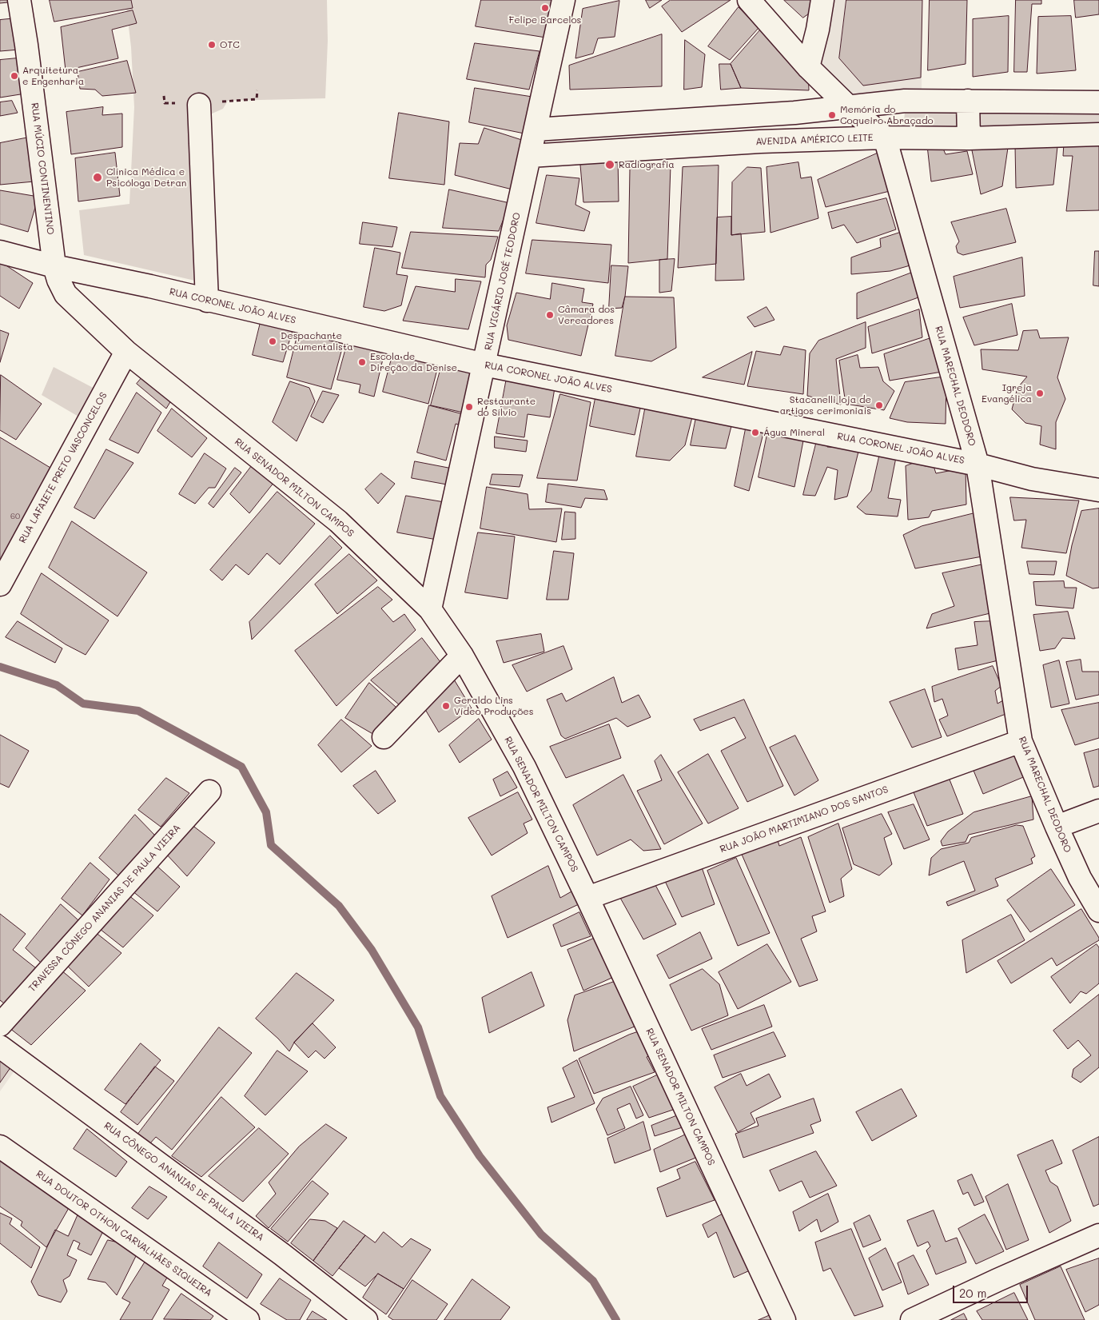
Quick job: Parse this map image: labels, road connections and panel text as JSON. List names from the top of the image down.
{
  "streets": {
    "street": [
      "AVENIDA AMÉRICO LEITE",
      "RUA MÚCIO CONTINENTINO",
      "RUA VIGÁRIO JOSÉ TEODORO",
      "RUA CORONEL JOÃO ALVES",
      "RUA MARECHAL DEODORO",
      "RUA LAFAIETE PRETO VASCONCELOS",
      "RUA SENADOR MILTON CAMPOS",
      "RUA JOÃO MARTIMIANO DOS SANTOS",
      "TRAVESSA CÔNEGO ANANIAS DE PAULA VIEIRA",
      "RUA CÔNEGO ANANIAS DE PAULA VIEIRA",
      "RUA DOUTOR OTHON CARVALHÃES SIQUEIRA"
    ]
  },
  "crossings": [
    ["AVENIDA AMÉRICO LEITE", "RUA VIGÁRIO JOSÉ TEODORO"],
    ["AVENIDA AMÉRICO LEITE", "RUA MARECHAL DEODORO"],
    ["RUA MÚCIO CONTINENTINO", "RUA CORONEL JOÃO ALVES"],
    ["RUA MÚCIO CONTINENTINO", "RUA SENADOR MILTON CAMPOS"],
    ["RUA VIGÁRIO JOSÉ TEODORO", "RUA CORONEL JOÃO ALVES"],
    ["RUA VIGÁRIO JOSÉ TEODORO", "RUA SENADOR MILTON CAMPOS"],
    ["RUA CORONEL JOÃO ALVES", "RUA MARECHAL DEODORO"],
    ["RUA CORONEL JOÃO ALVES", "RUA SENADOR MILTON CAMPOS"],
    ["RUA MARECHAL DEODORO", "RUA JOÃO MARTIMIANO DOS SANTOS"],
    ["RUA LAFAIETE PRETO VASCONCELOS", "RUA SENADOR MILTON CAMPOS"],
    ["RUA SENADOR MILTON CAMPOS", "RUA JOÃO MARTIMIANO DOS SANTOS"]
  ],
  "places": [
    "Felipe Barcelos",
    "OTC",
    "Arquitetura e Engenharia",
    "Memória do Coqueiro Abraçado",
    "Radiografia",
    "Clínica Médica e Psicóloga Detran",
    "Câmara dos Vereadores",
    "Despachante Documentalista",
    "Escola de Direção da Denise",
    "Igreja Evangélica",
    "Stacanelli loja de artigos cerimoniais",
    "Restaurante do Sílvio",
    "Água Mineral",
    "Geraldo Lins Vídeo Produções"
  ],
  "house_numbers": ["60"],
  "scale_bar": "20 m"
}
